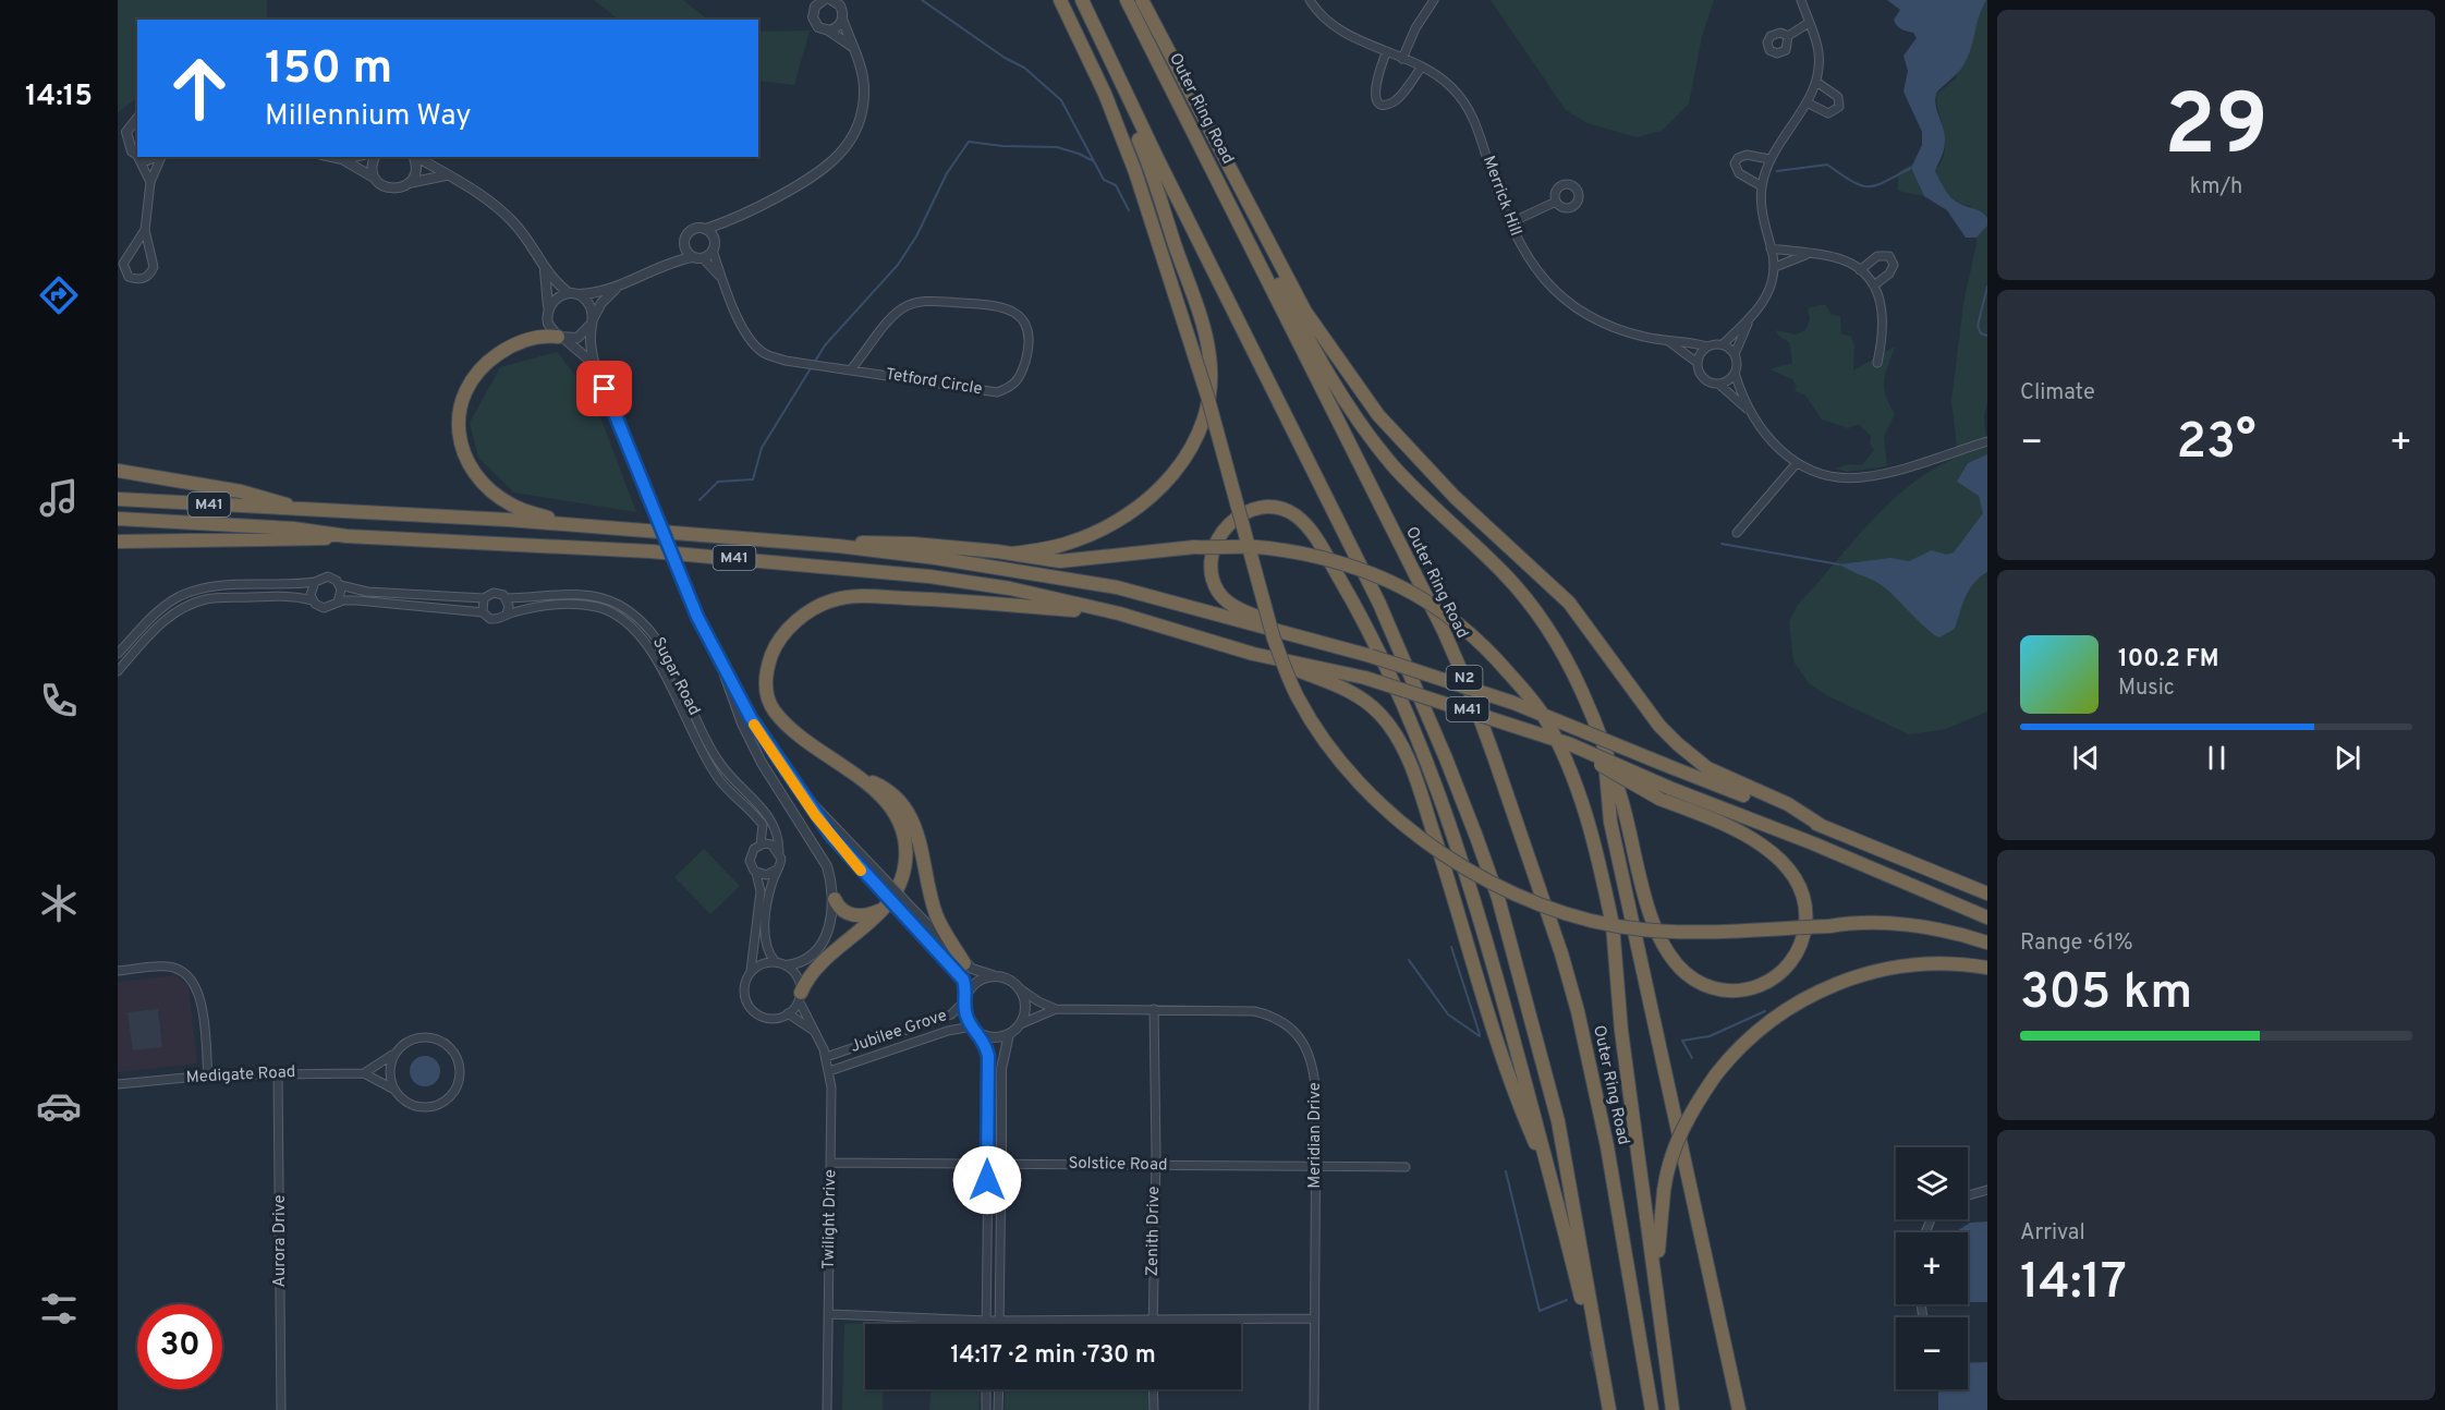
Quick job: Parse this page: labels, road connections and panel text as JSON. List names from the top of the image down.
{
  "streets": {
    "highway": ["Outer Ring Road", "M41", "N2"],
    "street": [
      "Merrick Hill",
      "Tetford Circle",
      "Sugar Road",
      "Jubilee Grove",
      "Medigate Road",
      "Meridian Drive",
      "Solstice Road",
      "Twilight Drive",
      "Zenith Drive",
      "Aurora Drive"
    ]
  },
  "crossings": [
    ["Jubilee Grove", "Meridian Drive"],
    ["Jubilee Grove", "Twilight Drive"],
    ["Medigate Road", "Aurora Drive"],
    ["Meridian Drive", "Solstice Road"],
    ["Meridian Drive", "Zenith Drive"],
    ["Solstice Road", "Twilight Drive"],
    ["Solstice Road", "Zenith Drive"]
  ],
  "page": {
    "tabs": "14:15",
    "tile": [
      ["29", "km/h"],
      "Climate",
      ["Range · 61%", "305 km"],
      ["Arrival", "14:17"]
    ],
    "turn": ["150 m", "Millennium Way"],
    "heat": ["−", "23°", "+"],
    "song": ["100.2 FM", "Music"],
    "map_buttons": ["+", "−"],
    "limit": "30",
    "trip": "14:17 · 2 min · 730 m"
  }
}
